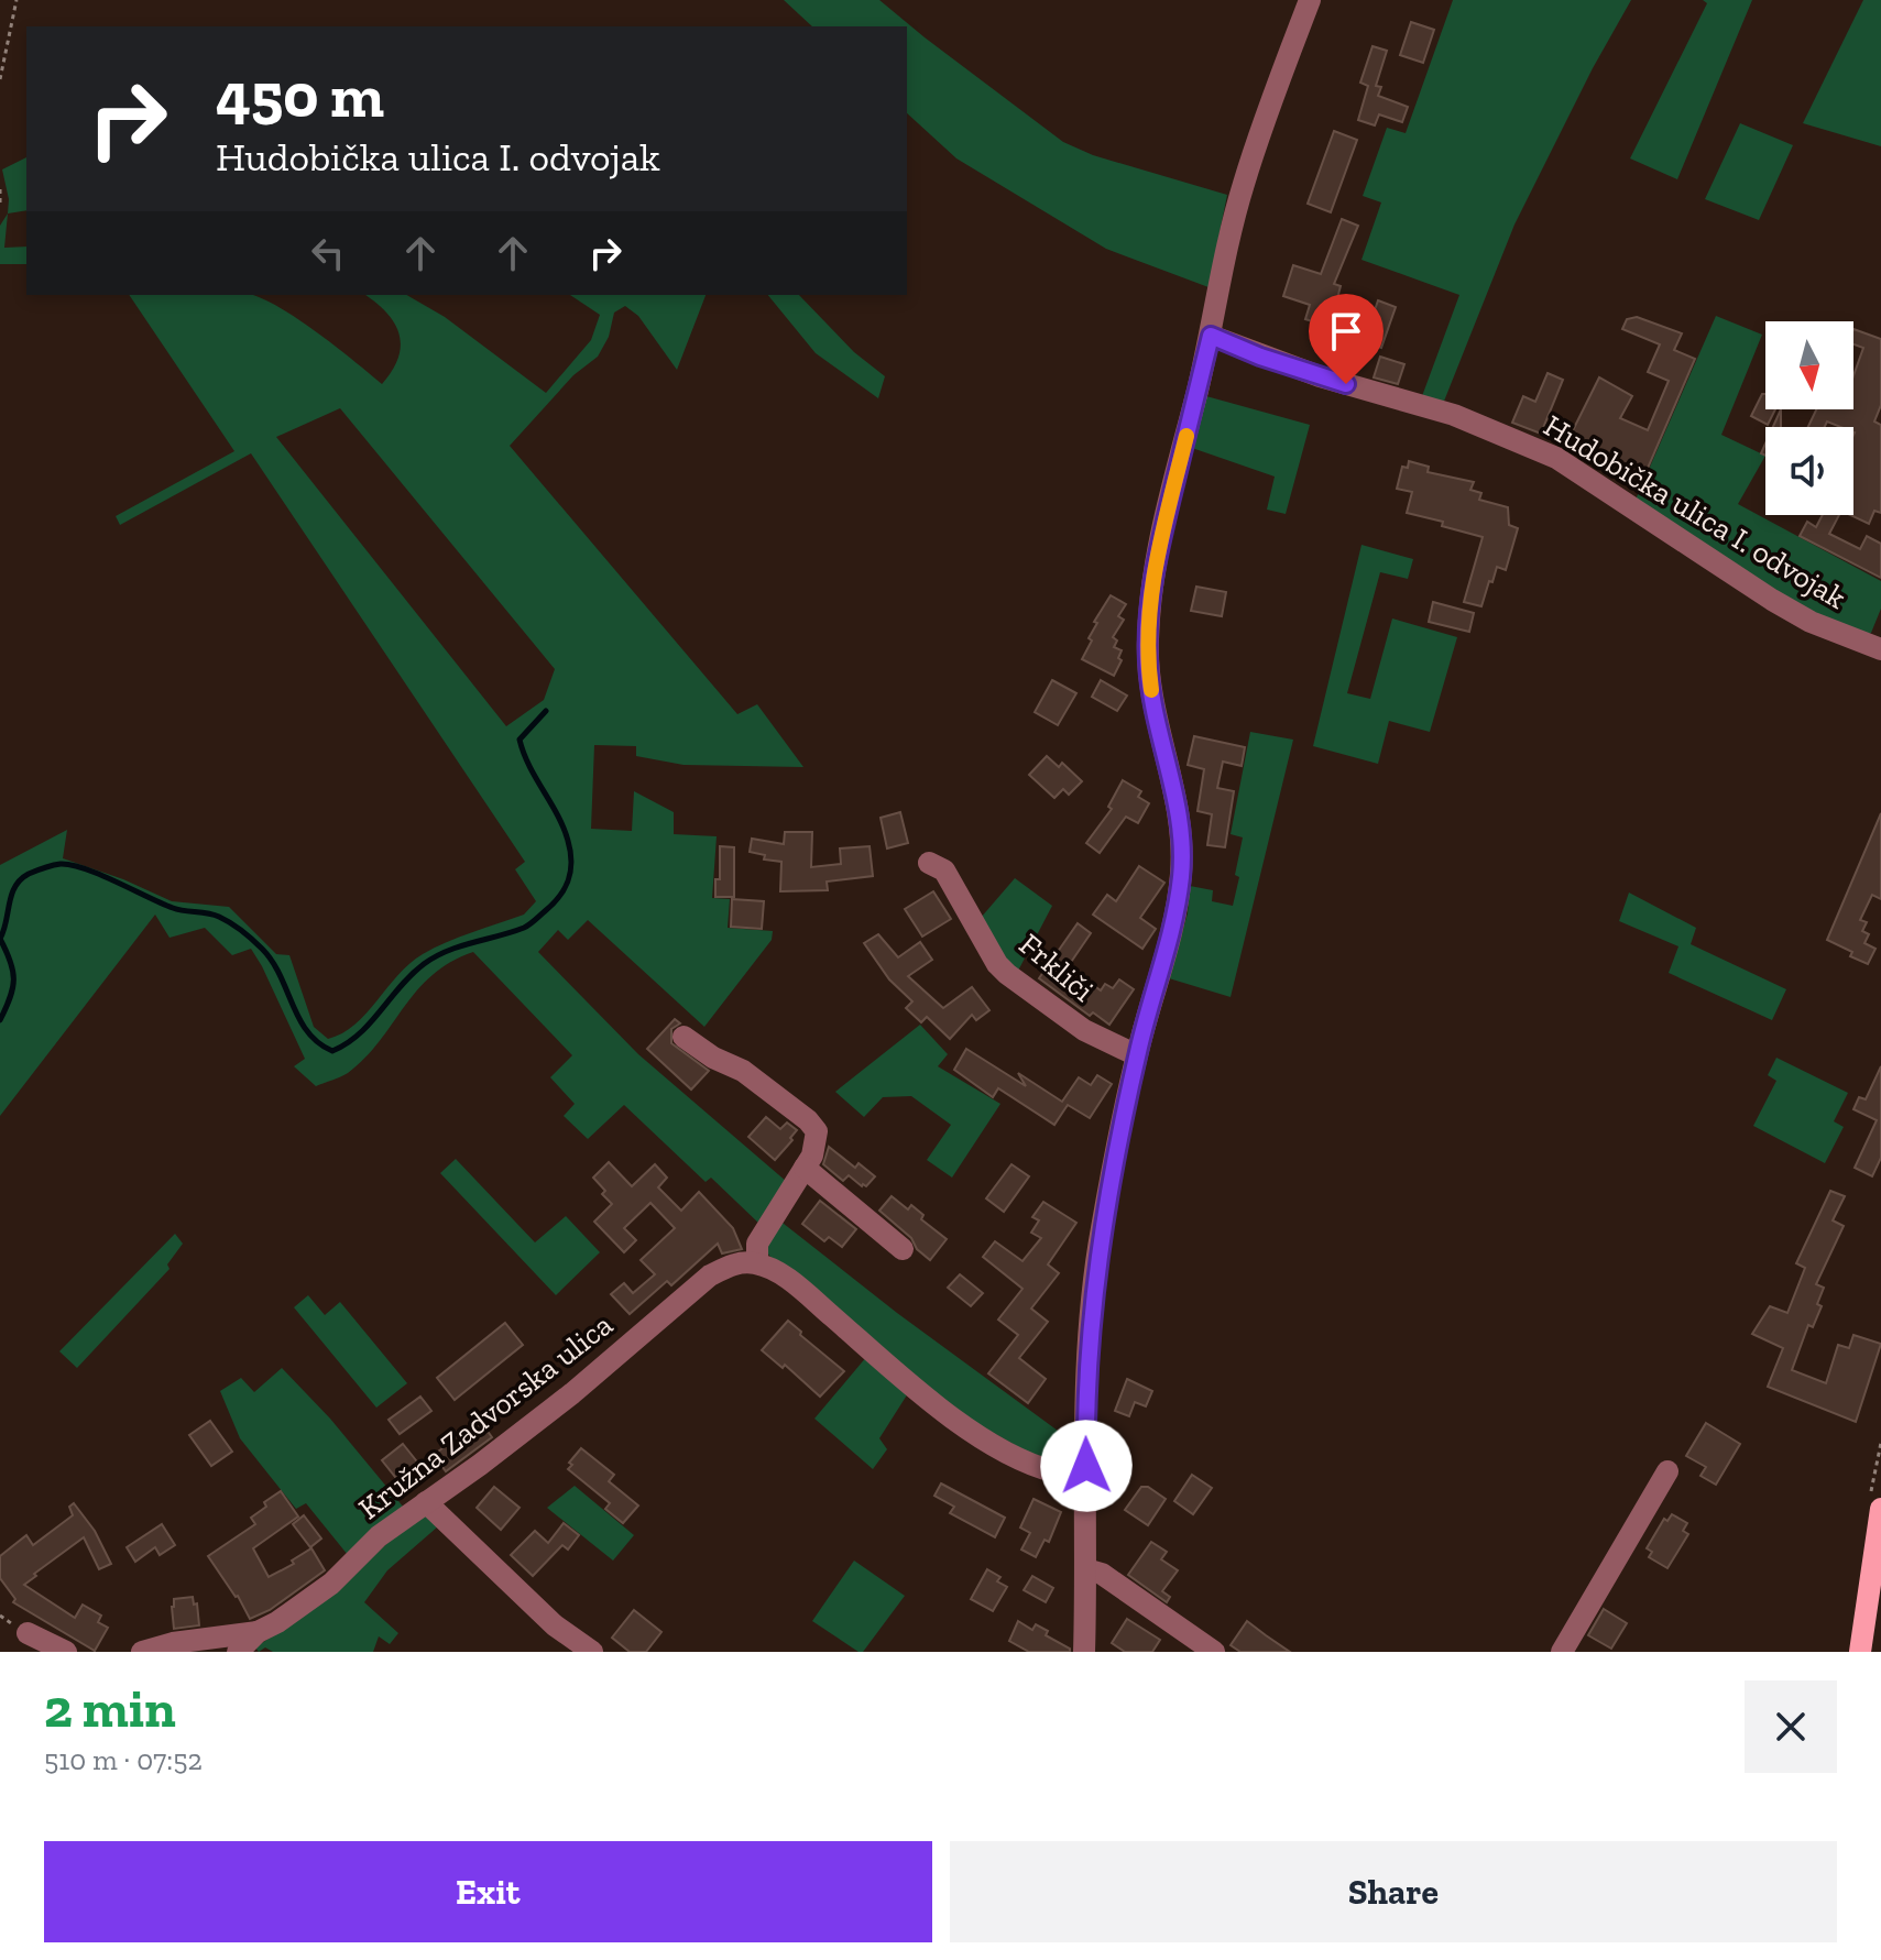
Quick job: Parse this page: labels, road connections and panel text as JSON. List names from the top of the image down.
{
  "streets": {
    "street": ["Hudobička ulica I. odvojak", "Frkliči", "Kružna Zadvorska ulica"]
  },
  "north": "bottom",
  "page": {
    "turn": ["450 m", "Hudobička ulica I. odvojak"],
    "heading": ["2 min", "510 m · 07:52"],
    "buttons": ["Exit", "Share"]
  }
}
